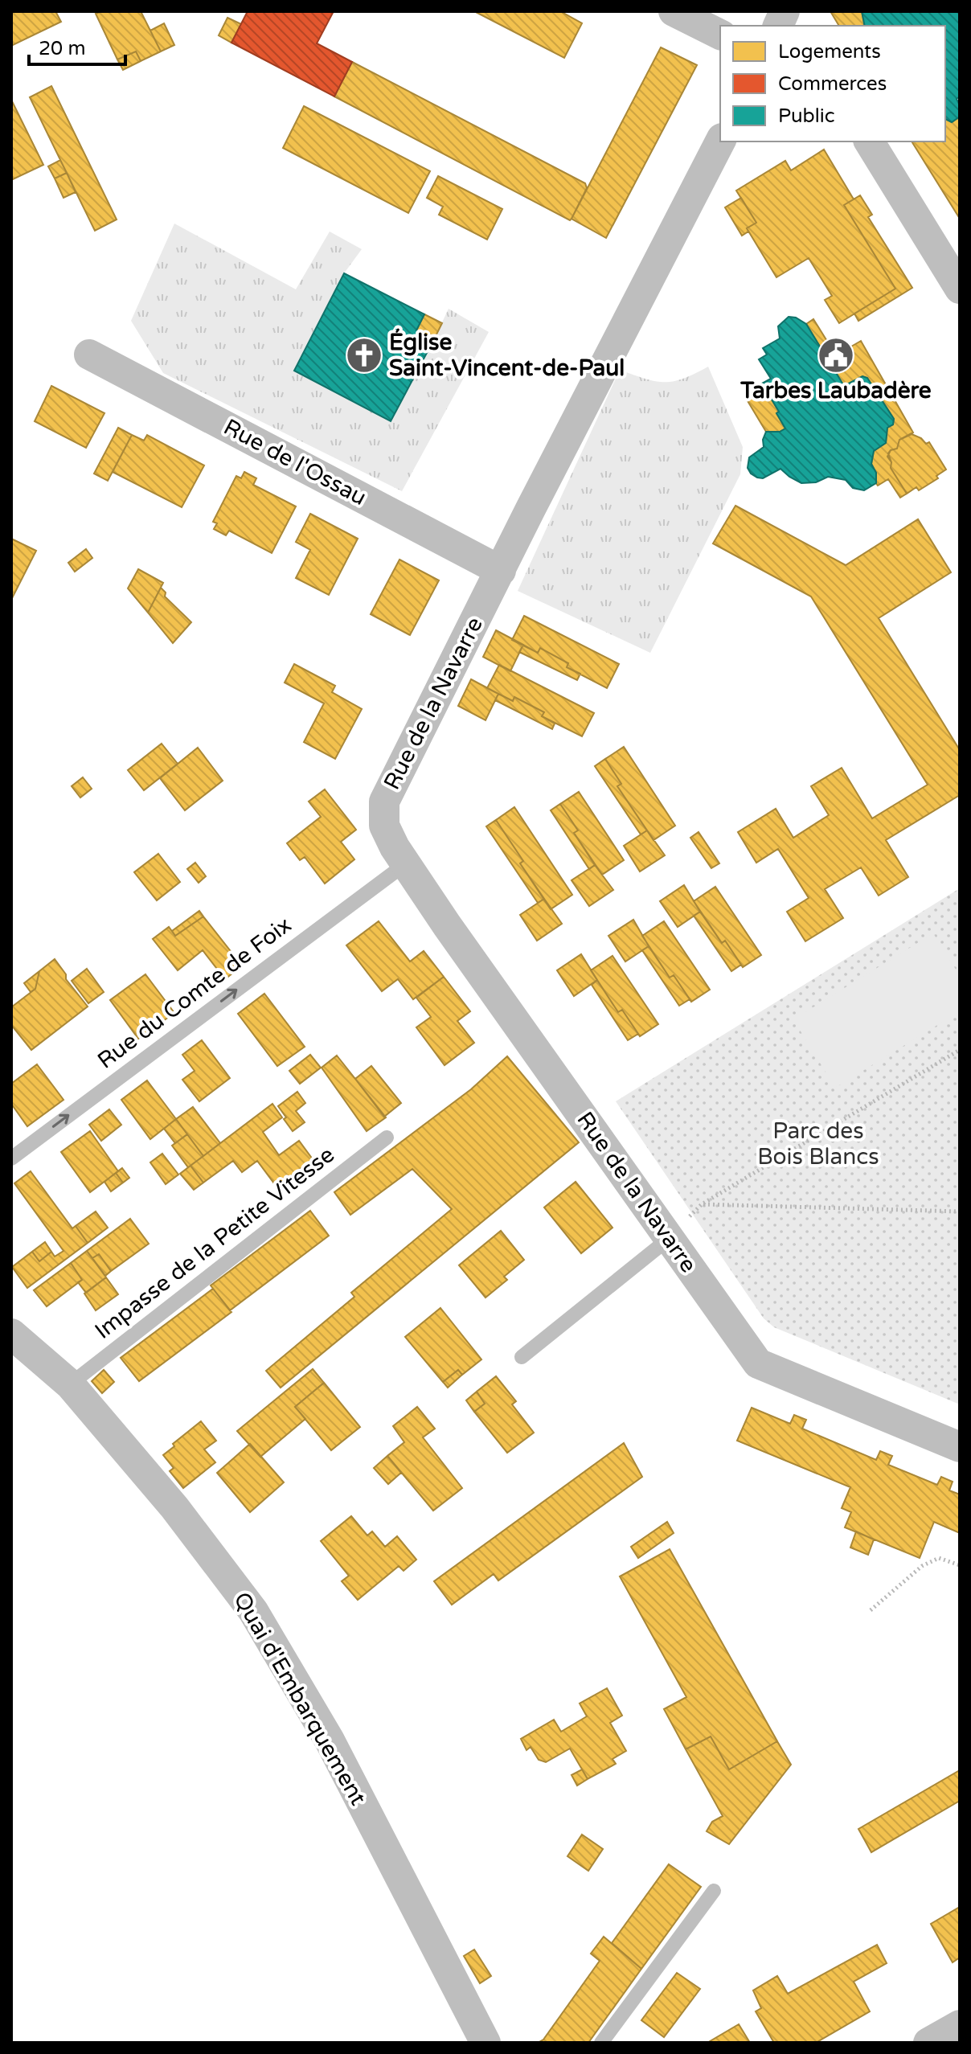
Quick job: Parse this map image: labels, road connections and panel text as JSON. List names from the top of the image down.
{
  "streets": {
    "street": ["Rue de l'Ossau", "Rue de la Navarre", "Quai d'Embarquement"],
    "lane": ["Rue du Comte de Foix", "Impasse de la Petite Vitesse"]
  },
  "crossings": [
    ["Rue de l'Ossau", "Rue de la Navarre"],
    ["Rue de la Navarre", "Rue du Comte de Foix"],
    ["Impasse de la Petite Vitesse", "Quai d'Embarquement"]
  ],
  "one_way": ["Rue du Comte de Foix"],
  "parks": ["Parc des Bois Blancs"],
  "places": {
    "church": ["Église Saint-Vincent-de-Paul"],
    "public building": ["Tarbes Laubadère"]
  },
  "legend": ["Logements", "Commerces", "Public"],
  "scale_bar": "20 m"
}
